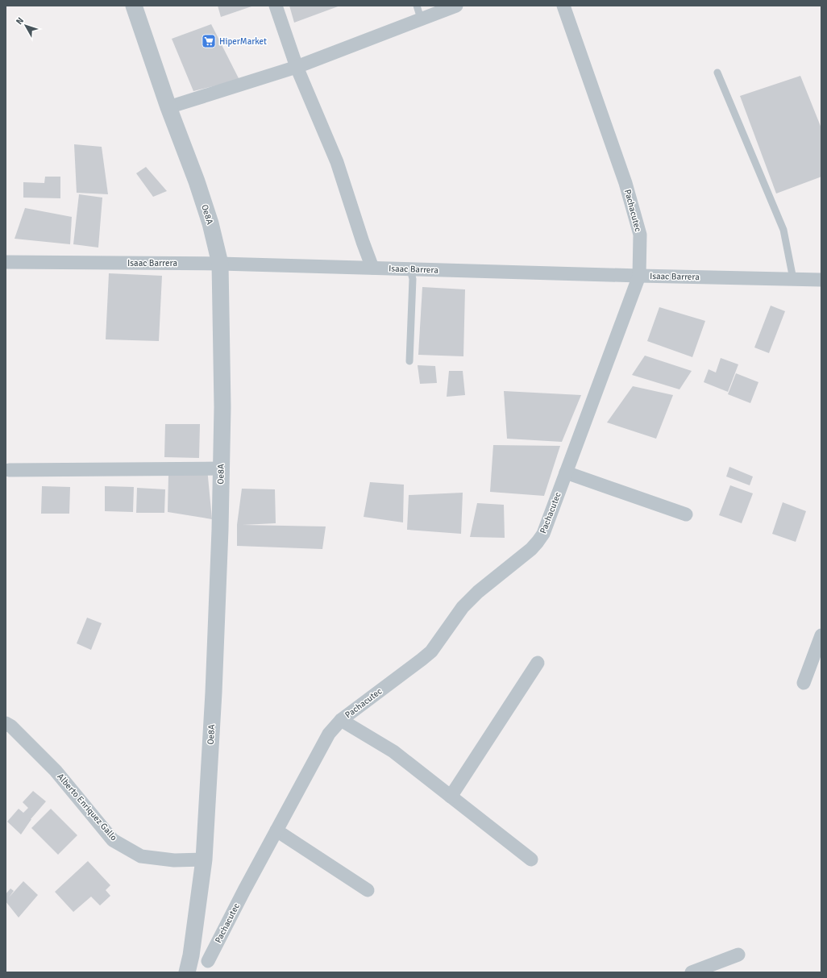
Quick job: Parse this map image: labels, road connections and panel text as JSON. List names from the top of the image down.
{
  "streets": {
    "street": [
      "Pachacutec",
      "Oe8A",
      "Isaac Barrera",
      "Alberto Enriquez Gallo"
    ]
  },
  "crossings": [
    ["Pachacutec", "Isaac Barrera"],
    ["Oe8A", "Isaac Barrera"],
    ["Oe8A", "Alberto Enriquez Gallo"]
  ],
  "places": {
    "supermarket": ["HiperMarket"]
  },
  "north": "top left"
}
